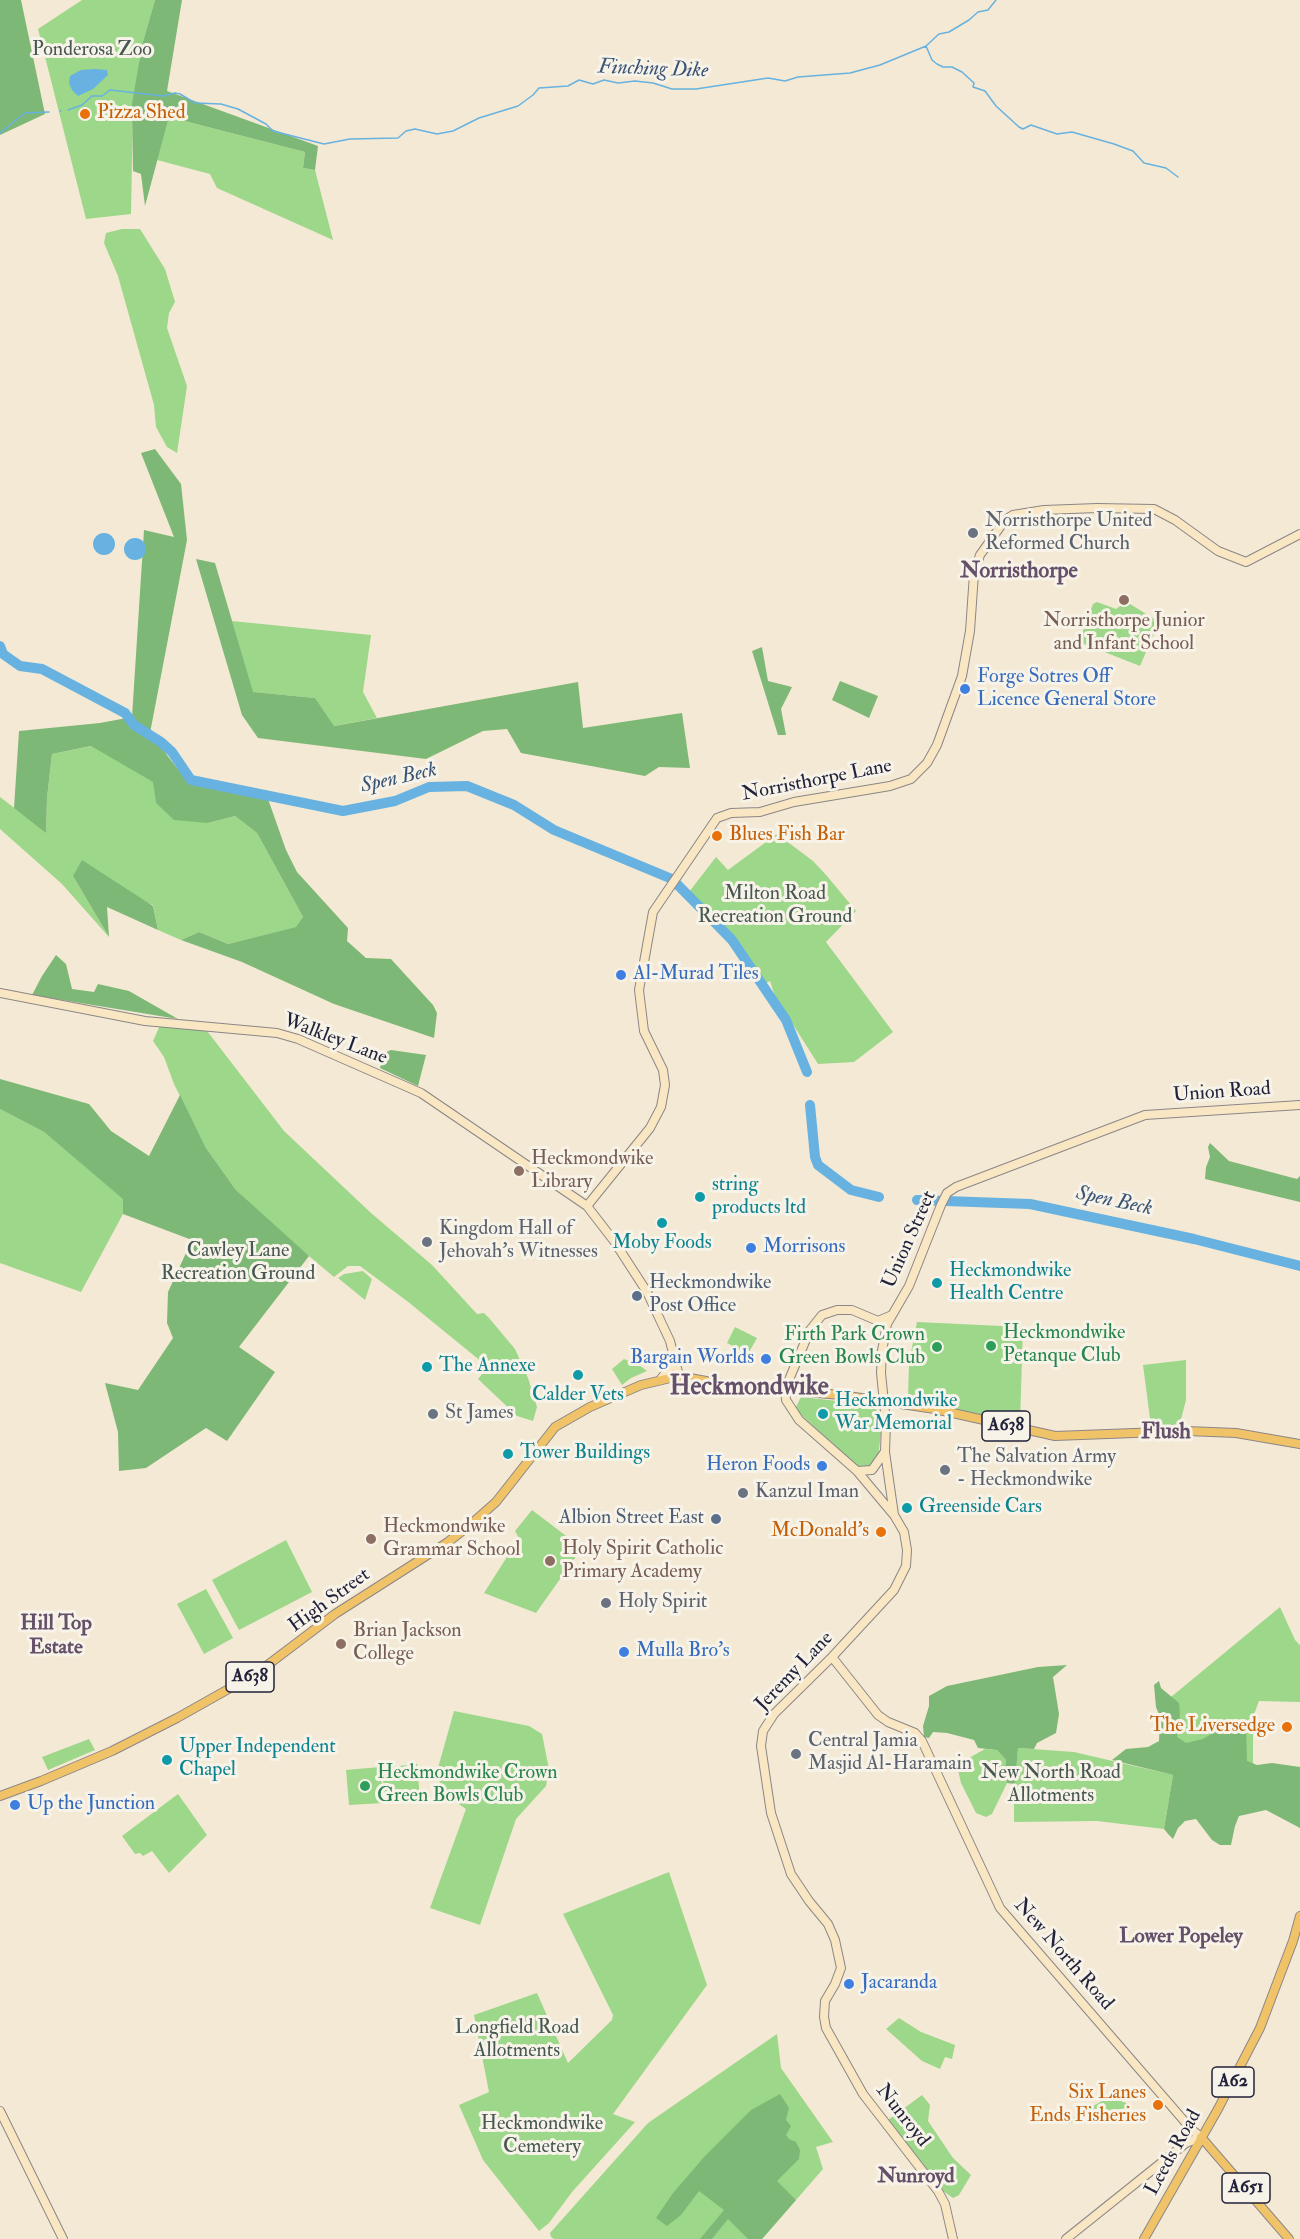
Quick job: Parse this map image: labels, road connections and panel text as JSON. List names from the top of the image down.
{
  "streets": {
    "main road": [
      "A638",
      "High Street",
      "A62",
      "Leeds Road",
      "A651"
    ],
    "street": [
      "Norristhorpe Lane",
      "Walkley Lane",
      "Union Road",
      "Union Street",
      "Jeremy Lane",
      "New North Road",
      "Nunroyd"
    ]
  },
  "crossings": [
    ["Norristhorpe Lane", "Walkley Lane"],
    ["Walkley Lane", "A638"],
    ["Walkley Lane", "High Street"],
    ["Union Road", "Union Street"],
    ["Union Street", "A638"],
    ["Union Street", "Jeremy Lane"],
    ["A638", "High Street"],
    ["Jeremy Lane", "New North Road"],
    ["Jeremy Lane", "Nunroyd"],
    ["New North Road", "Leeds Road"],
    ["New North Road", "A651"],
    ["Leeds Road", "A651"]
  ],
  "districts": [
    "Norristhorpe",
    "Heckmondwike",
    "Flush",
    "Hill Top Estate",
    "Lower Popeley",
    "Nunroyd"
  ],
  "water": ["Finching Dike", "Spen Beck"],
  "parks": [
    "Ponderosa Zoo",
    "Milton Road Recreation Ground",
    "Cawley Lane Recreation Ground",
    "New North Road Allotments",
    "Longfield Road Allotments",
    "Heckmondwike Cemetery"
  ],
  "places": [
    "Pizza Shed",
    "Norristhorpe United Reformed Church",
    "Norristhorpe Junior and Infant School",
    "Forge Sotres Off Licence General Store",
    "Blues Fish Bar",
    "Al-Murad Tiles",
    "Heckmondwike Library",
    "string products ltd",
    "Moby Foods",
    "Kingdom Hall of Jehovah's Witnesses",
    "Morrisons",
    "Heckmondwike Health Centre",
    "Heckmondwike Post Office",
    "Heckmondwike Petanque Club",
    "Firth Park Crown Green Bowls Club",
    "Bargain Worlds",
    "The Annexe",
    "Calder Vets",
    "St James",
    "Heckmondwike War Memorial",
    "Tower Buildings",
    "Heron Foods",
    "The Salvation Army - Heckmondwike",
    "Kanzul Iman",
    "Greenside Cars",
    "Albion Street East",
    "McDonald's",
    "Heckmondwike Grammar School",
    "Holy Spirit Catholic Primary Academy",
    "Holy Spirit",
    "Brian Jackson College",
    "Mulla Bro's",
    "The Liversedge",
    "Central Jamia Masjid Al-Haramain",
    "Upper Independent Chapel",
    "Heckmondwike Crown Green Bowls Club",
    "Up the Junction",
    "Jacaranda",
    "Six Lanes Ends Fisheries"
  ]
}
